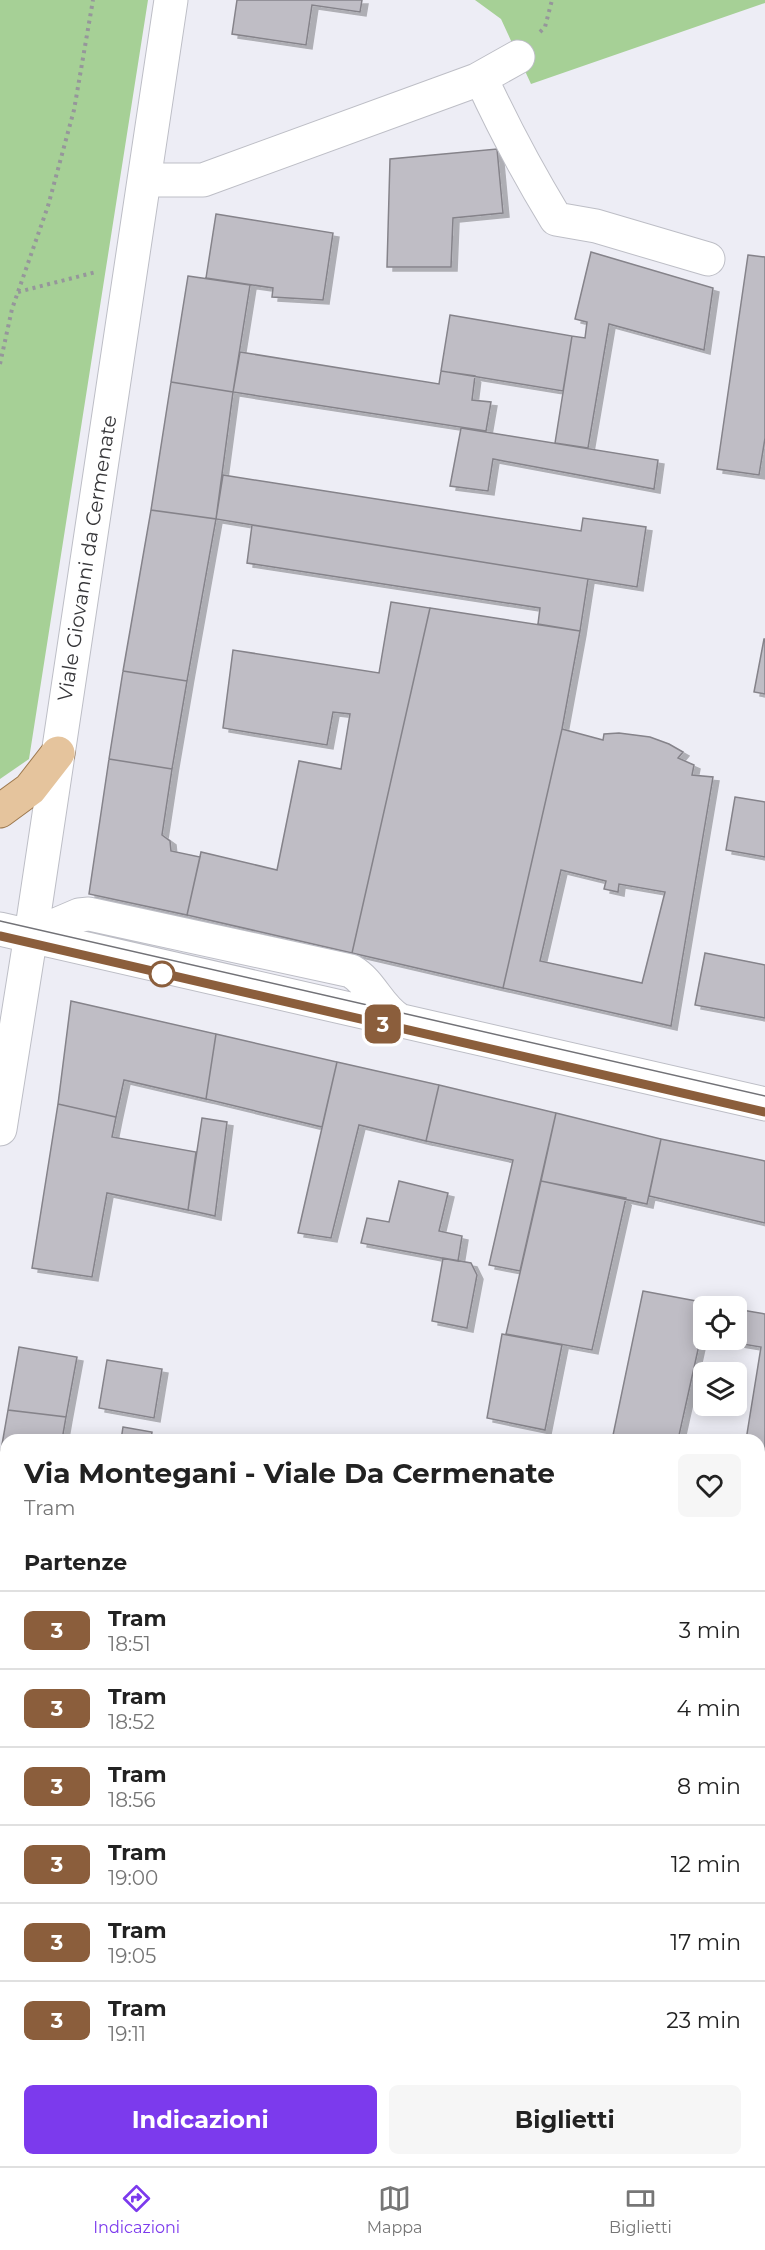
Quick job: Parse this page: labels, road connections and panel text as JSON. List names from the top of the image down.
{
  "streets": {
    "street": ["Viale Giovanni da Cermenate"]
  },
  "lines": ["tram line 3"],
  "page": {
    "on_map": "3",
    "heading": [
      ["Via Montegani - Viale Da Cermenate", "Tram"],
      "Partenze"
    ],
    "list": [
      {
        "mark": "3",
        "name": "Tram",
        "note": "18:51",
        "value": "3 min"
      },
      {
        "mark": "3",
        "name": "Tram",
        "note": "18:52",
        "value": "4 min"
      },
      {
        "mark": "3",
        "name": "Tram",
        "note": "18:56",
        "value": "8 min"
      },
      {
        "mark": "3",
        "name": "Tram",
        "note": "19:00",
        "value": "12 min"
      },
      {
        "mark": "3",
        "name": "Tram",
        "note": "19:05",
        "value": "17 min"
      },
      {
        "mark": "3",
        "name": "Tram",
        "note": "19:11",
        "value": "23 min"
      }
    ],
    "buttons": ["Indicazioni", "Biglietti"],
    "tabs": ["Indicazioni", "Mappa", "Biglietti"]
  }
}
